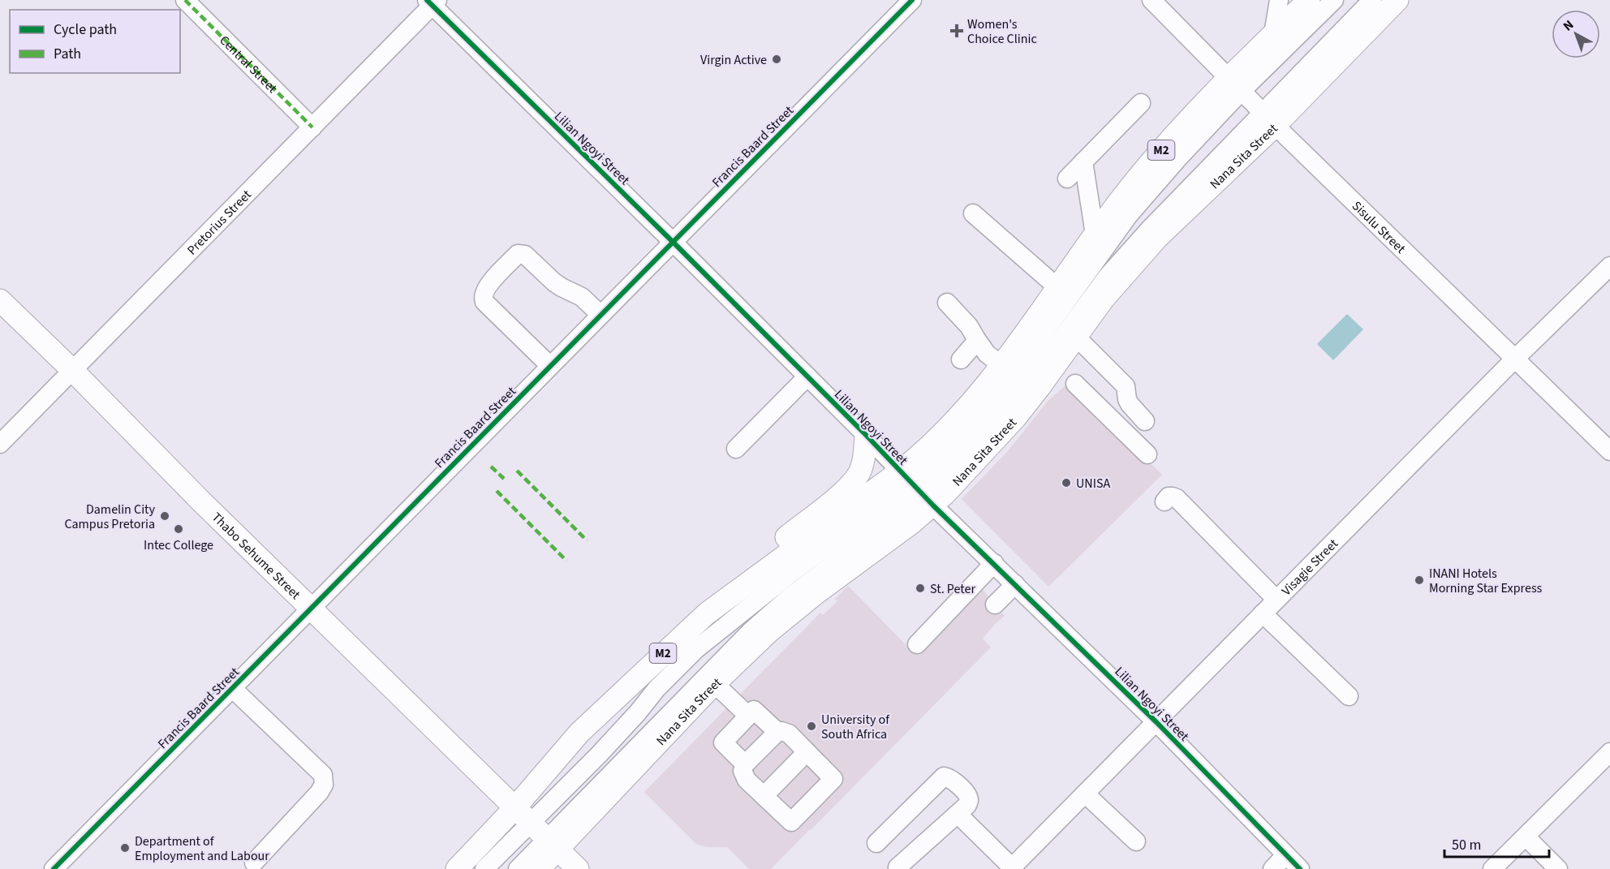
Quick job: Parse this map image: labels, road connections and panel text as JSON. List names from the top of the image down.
{
  "streets": {
    "main road": ["M2", "Nana Sita Street", "Thabo Sehume Street"],
    "street": [
      "Central Street",
      "Francis Baard Street",
      "Lilian Ngoyi Street",
      "Pretorius Street",
      "Sisulu Street",
      "Visagie Street"
    ]
  },
  "crossings": [
    ["Central Street", "Pretorius Street"],
    ["Francis Baard Street", "Lilian Ngoyi Street"],
    ["Francis Baard Street", "Thabo Sehume Street"],
    ["Lilian Ngoyi Street", "Nana Sita Street"],
    ["Lilian Ngoyi Street", "Pretorius Street"],
    ["Lilian Ngoyi Street", "Visagie Street"],
    ["Nana Sita Street", "Sisulu Street"],
    ["Nana Sita Street", "Thabo Sehume Street"],
    ["Pretorius Street", "Thabo Sehume Street"],
    ["Sisulu Street", "Visagie Street"]
  ],
  "places": {
    "health": ["Women's Choice Clinic"],
    "other": [
      "Virgin Active",
      "UNISA",
      "Damelin City Campus Pretoria",
      "Intec College",
      "INANI Hotels Morning Star Express",
      "St. Peter",
      "University of South Africa",
      "Department of Employment and Labour"
    ]
  },
  "legend": ["Cycle path", "Path"],
  "scale_bar": "50 m",
  "north": "top left"
}
